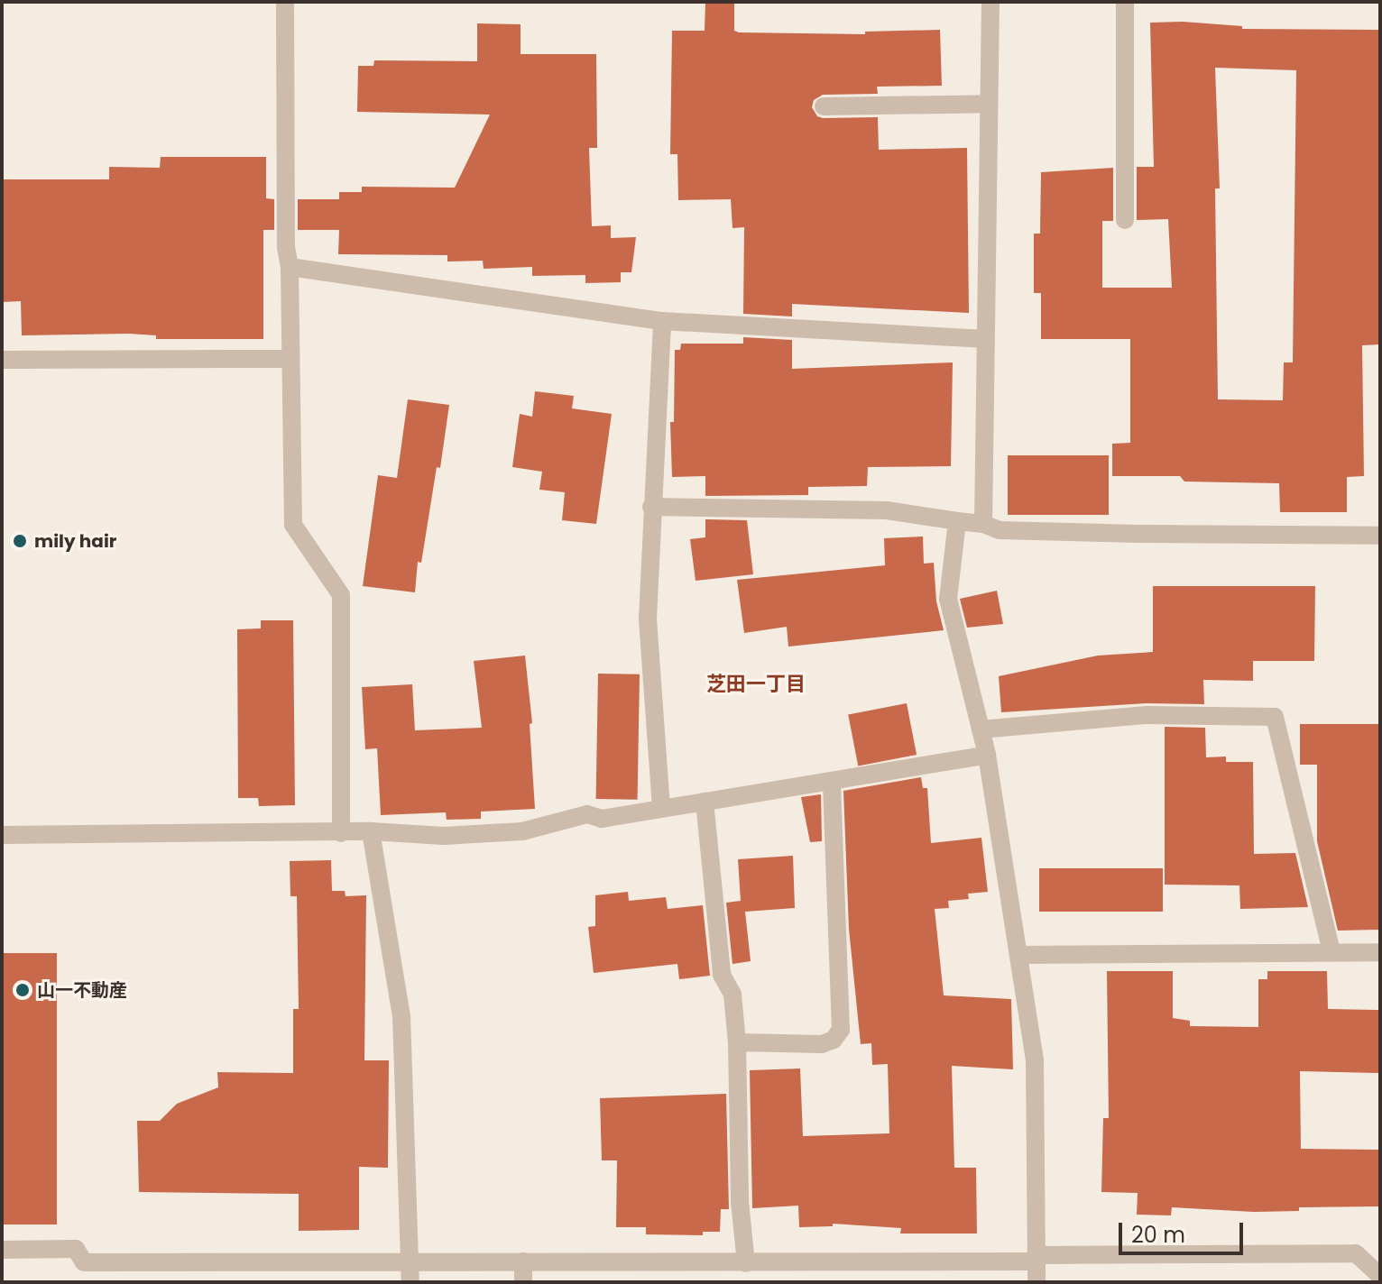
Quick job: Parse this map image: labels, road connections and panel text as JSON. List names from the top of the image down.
{
  "districts": ["芝田一丁目"],
  "places": ["mily hair", "山一不動産"],
  "scale_bar": "20 m"
}
